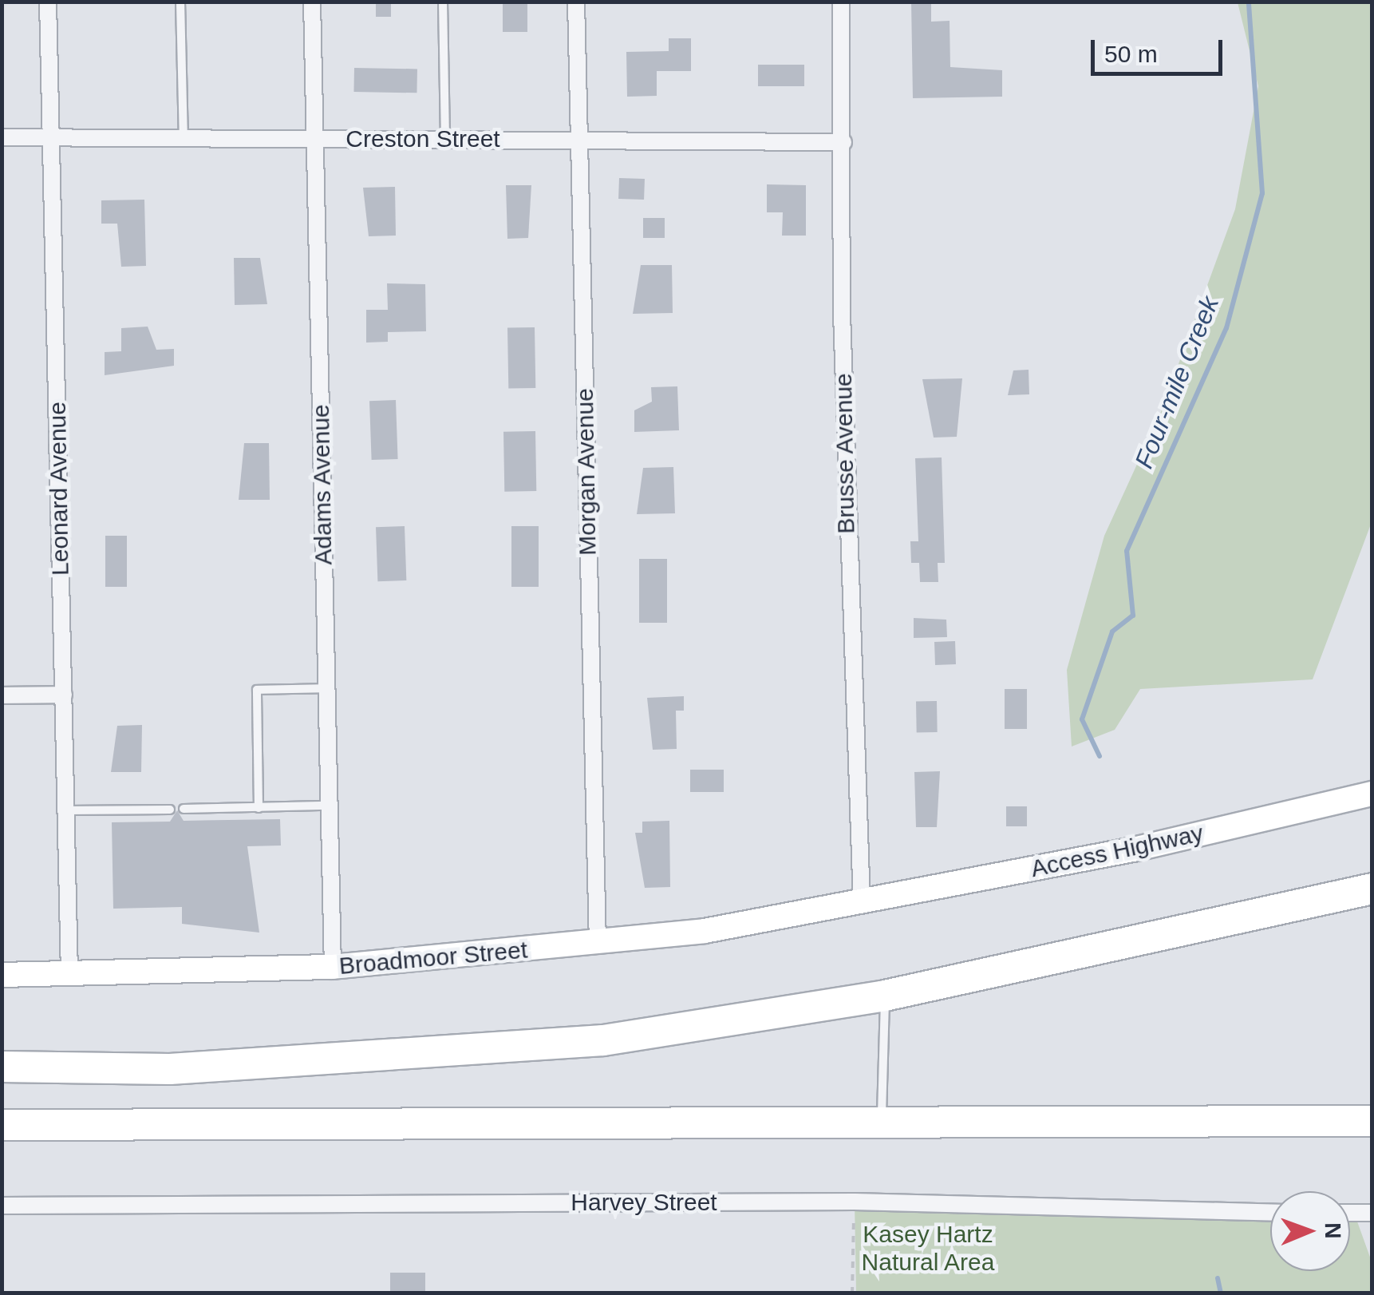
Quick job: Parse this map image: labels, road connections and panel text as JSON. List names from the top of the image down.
{
  "streets": {
    "street": [
      "Creston Street",
      "Brusse Avenue",
      "Morgan Avenue",
      "Adams Avenue",
      "Leonard Avenue",
      "Access Highway",
      "Broadmoor Street",
      "Harvey Street"
    ]
  },
  "crossings": [
    ["Creston Street", "Brusse Avenue"],
    ["Creston Street", "Morgan Avenue"],
    ["Creston Street", "Adams Avenue"],
    ["Creston Street", "Leonard Avenue"],
    ["Brusse Avenue", "Access Highway"],
    ["Brusse Avenue", "Broadmoor Street"],
    ["Morgan Avenue", "Broadmoor Street"],
    ["Adams Avenue", "Broadmoor Street"],
    ["Leonard Avenue", "Broadmoor Street"],
    ["Access Highway", "Broadmoor Street"]
  ],
  "water": ["Four-mile Creek"],
  "parks": ["Kasey Hartz Natural Area"],
  "scale_bar": "50 m",
  "north": "right"
}
